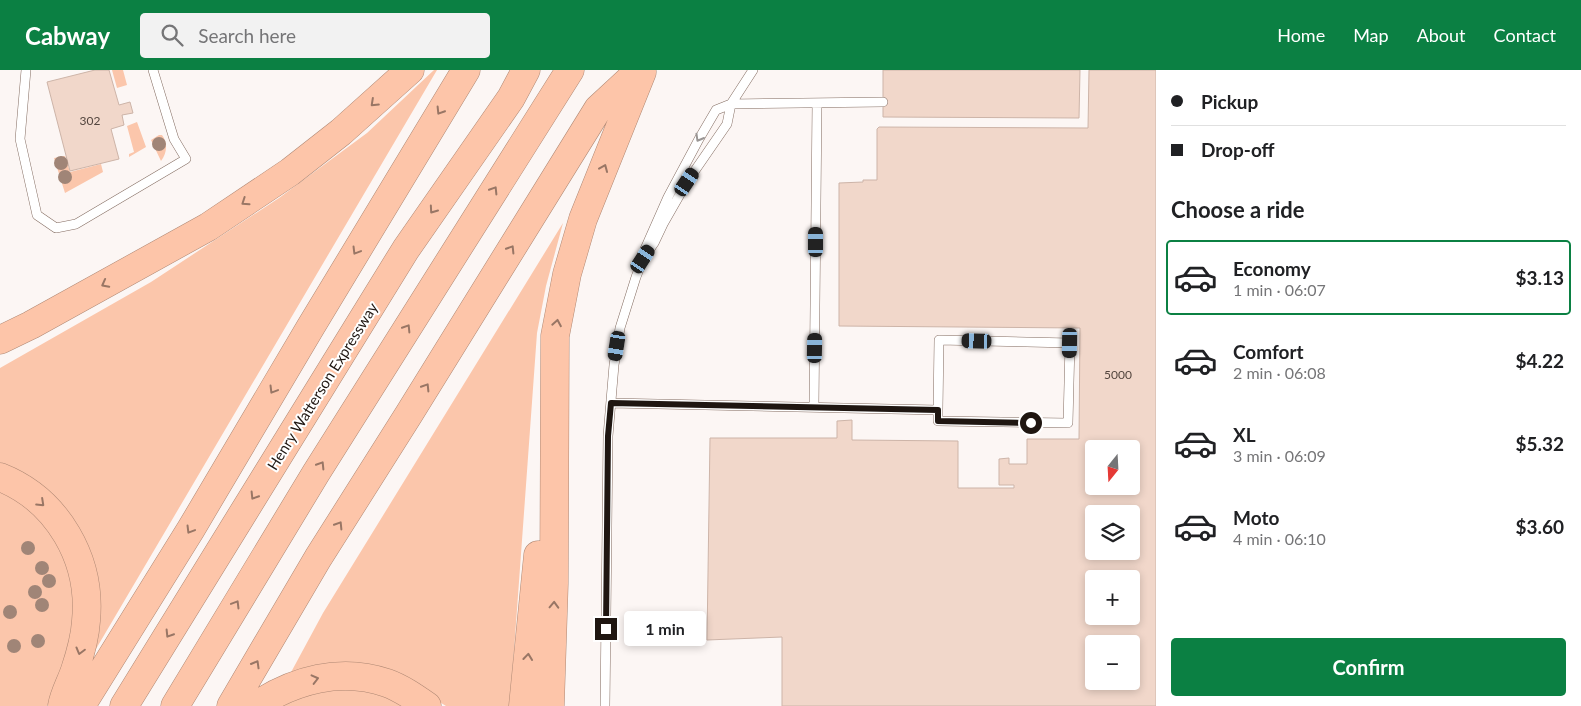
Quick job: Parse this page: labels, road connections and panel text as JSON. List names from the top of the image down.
{
  "streets": {
    "highway": ["Henry Watterson Expressway"]
  },
  "house_numbers": ["302", "5000"],
  "north": "bottom",
  "page": {
    "header": "Cabway",
    "search": "Search here",
    "nav": [
      "Home",
      "Map",
      "About",
      "Contact"
    ],
    "banner": ["Pickup", "Drop-off"],
    "heading": "Choose a ride",
    "list": [
      {
        "name": "Economy",
        "note": "1 min · 06:07",
        "value": "$3.13"
      },
      {
        "name": "Comfort",
        "note": "2 min · 06:08",
        "value": "$4.22"
      },
      {
        "name": "XL",
        "note": "3 min · 06:09",
        "value": "$5.32"
      },
      {
        "name": "Moto",
        "note": "4 min · 06:10",
        "value": "$3.60"
      }
    ],
    "map_buttons": ["+", "−"],
    "bubble": "1 min",
    "buttons": "Confirm"
  }
}
